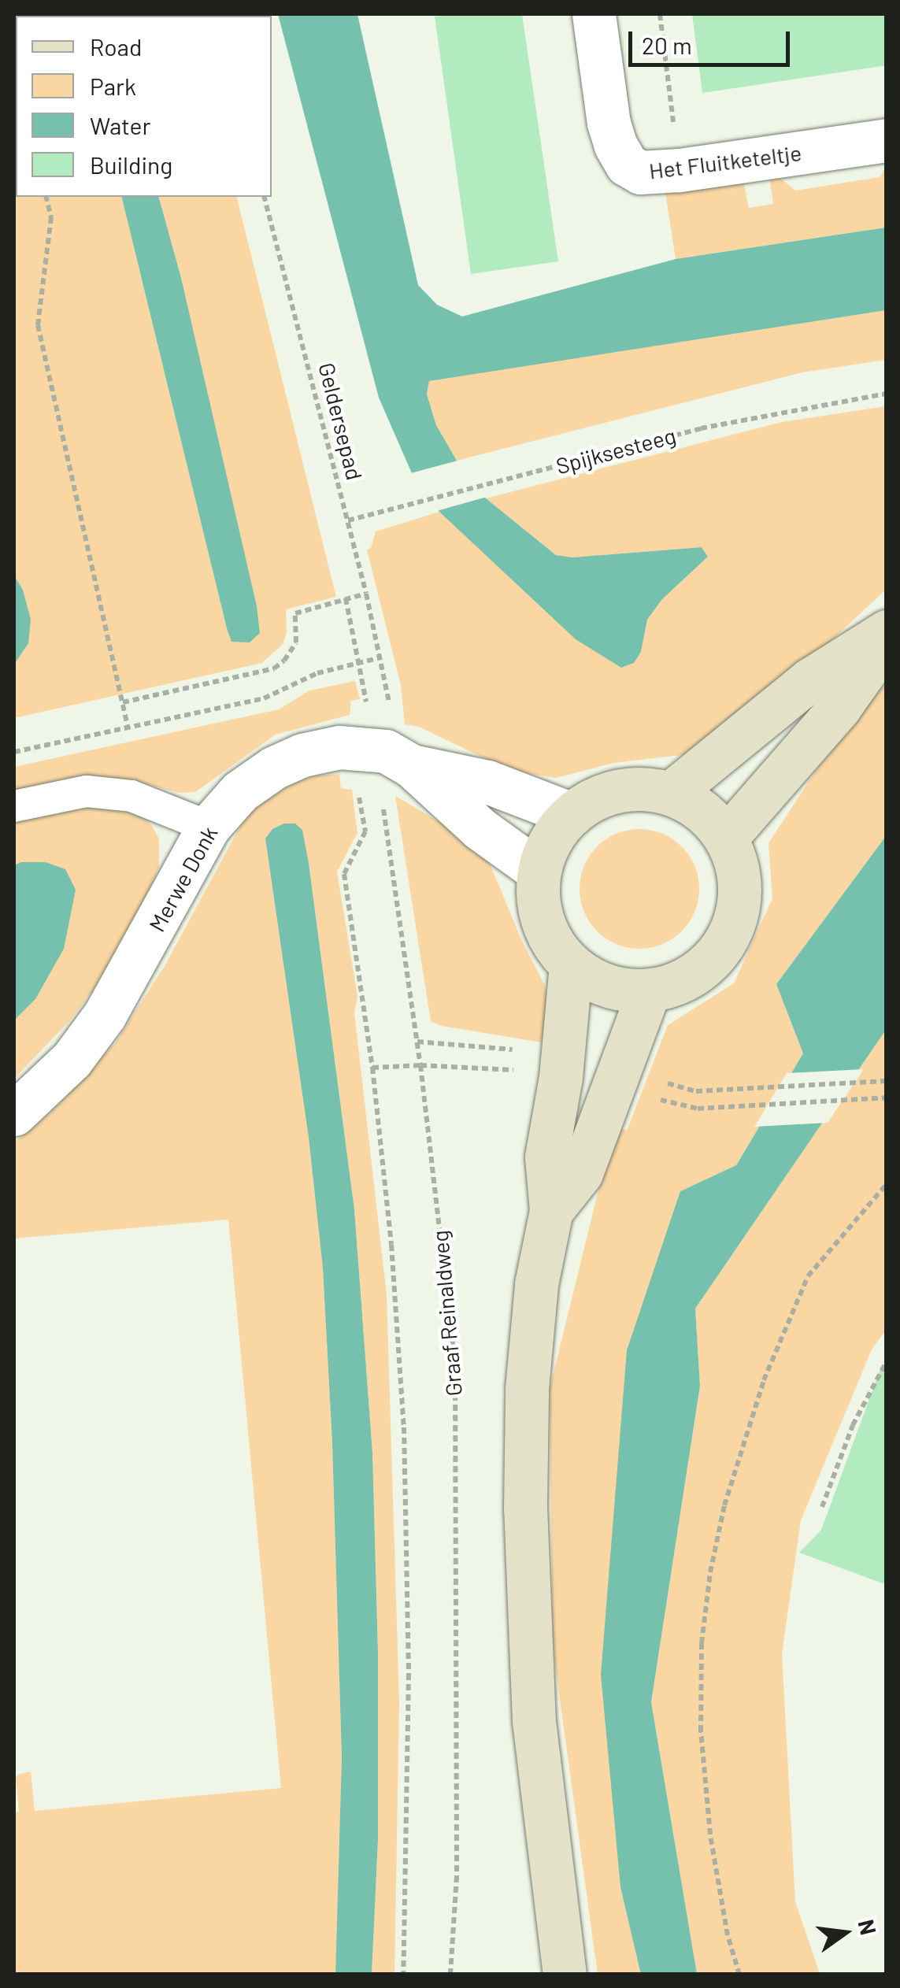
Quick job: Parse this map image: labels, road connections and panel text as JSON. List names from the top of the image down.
{
  "streets": {
    "street": ["Het Fluitketeltje", "Merwe Donk"],
    "path": ["Geldersepad", "Spijksesteeg", "Graaf Reinaldweg"]
  },
  "crossings": [
    ["Geldersepad", "Spijksesteeg"],
    ["Merwe Donk", "Graaf Reinaldweg"]
  ],
  "legend": [
    "Road",
    "Park",
    "Water",
    "Building"
  ],
  "scale_bar": "20 m",
  "north": "right"
}
